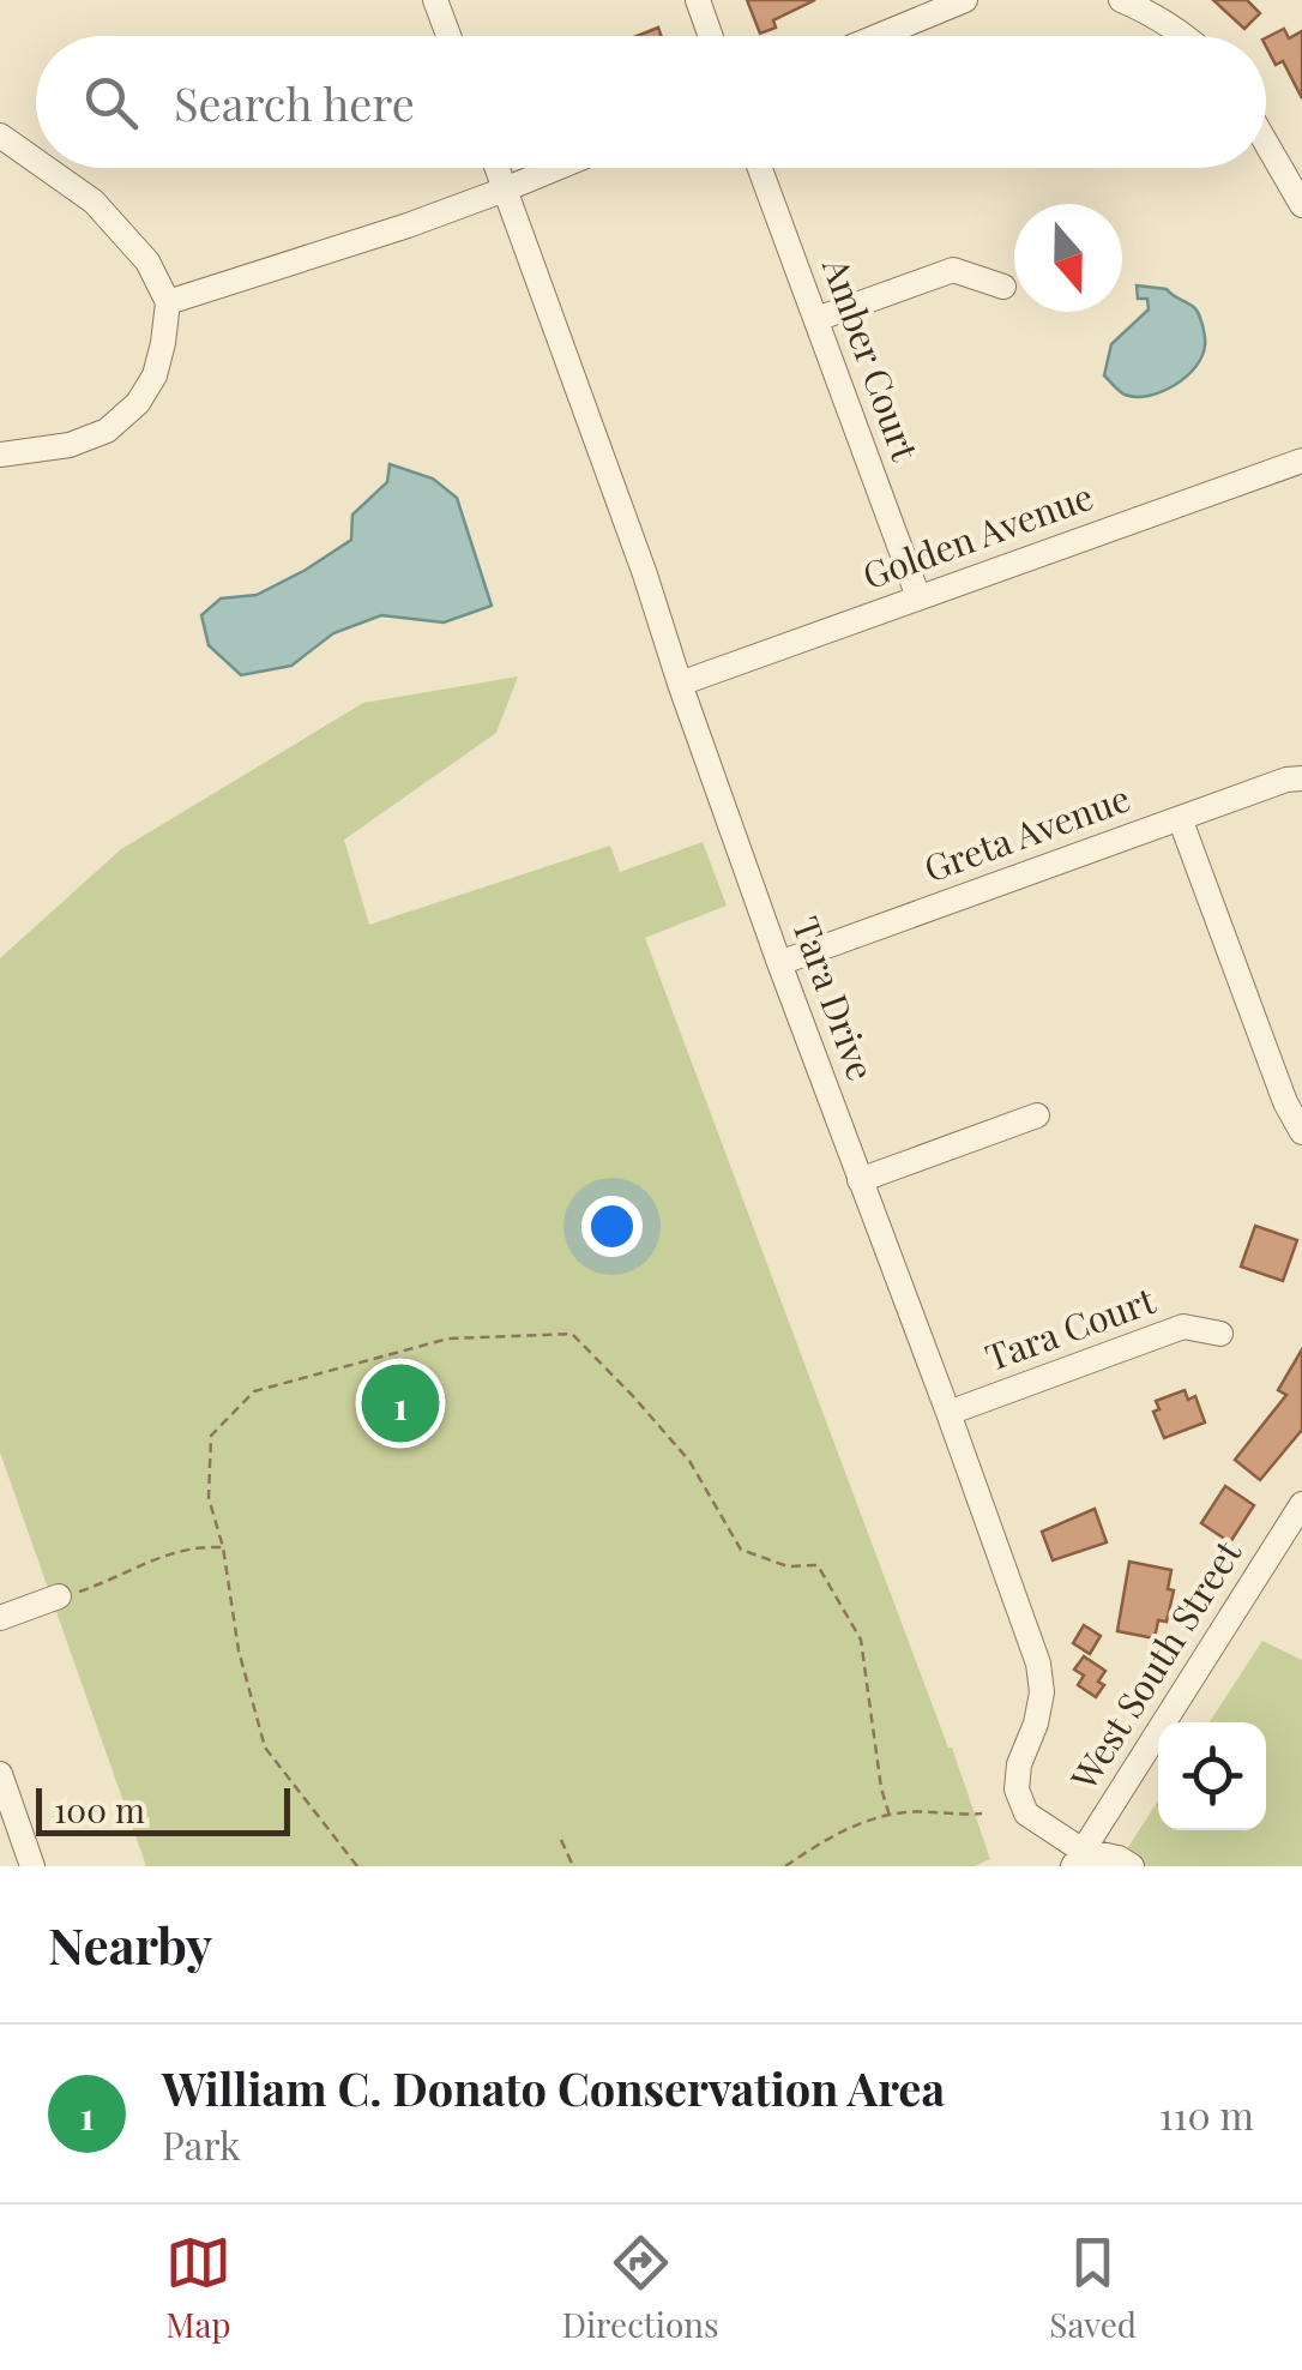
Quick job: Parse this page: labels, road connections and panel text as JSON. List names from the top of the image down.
{
  "streets": {
    "street": [
      "Amber Court",
      "Golden Avenue",
      "Greta Avenue",
      "Tara Drive",
      "Tara Court",
      "West South Street"
    ]
  },
  "crossings": [
    ["Amber Court", "Golden Avenue"],
    ["Golden Avenue", "Tara Drive"],
    ["Greta Avenue", "Tara Drive"],
    ["Tara Drive", "Tara Court"],
    ["Tara Drive", "West South Street"]
  ],
  "scale_bar": "100 m",
  "north": "bottom",
  "page": {
    "search": "Search here",
    "pins": "1",
    "scale": "100 m",
    "heading": "Nearby",
    "list": [
      {
        "mark": "1",
        "name": "William C. Donato Conservation Area",
        "note": "Park",
        "value": "110 m"
      }
    ],
    "nav": ["Map", "Directions", "Saved"]
  }
}
